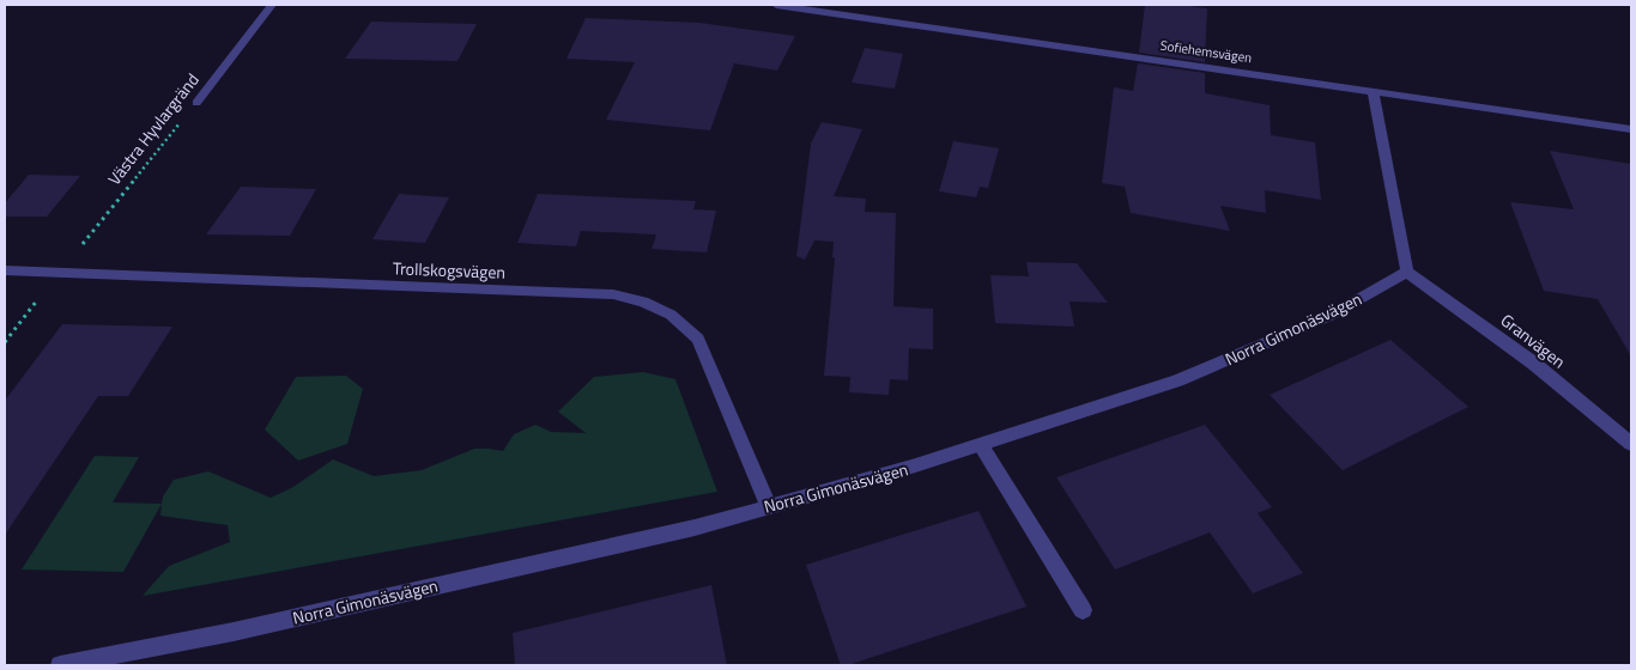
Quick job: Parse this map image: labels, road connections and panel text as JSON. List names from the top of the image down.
{
  "streets": {
    "street": [
      "Sofiehemsvägen",
      "Västra Hyvlargränd",
      "Trollskogsvägen",
      "Norra Gimonäsvägen",
      "Granvägen"
    ]
  },
  "crossings": [
    ["Västra Hyvlargränd", "Trollskogsvägen"],
    ["Trollskogsvägen", "Norra Gimonäsvägen"],
    ["Norra Gimonäsvägen", "Granvägen"]
  ]
}
